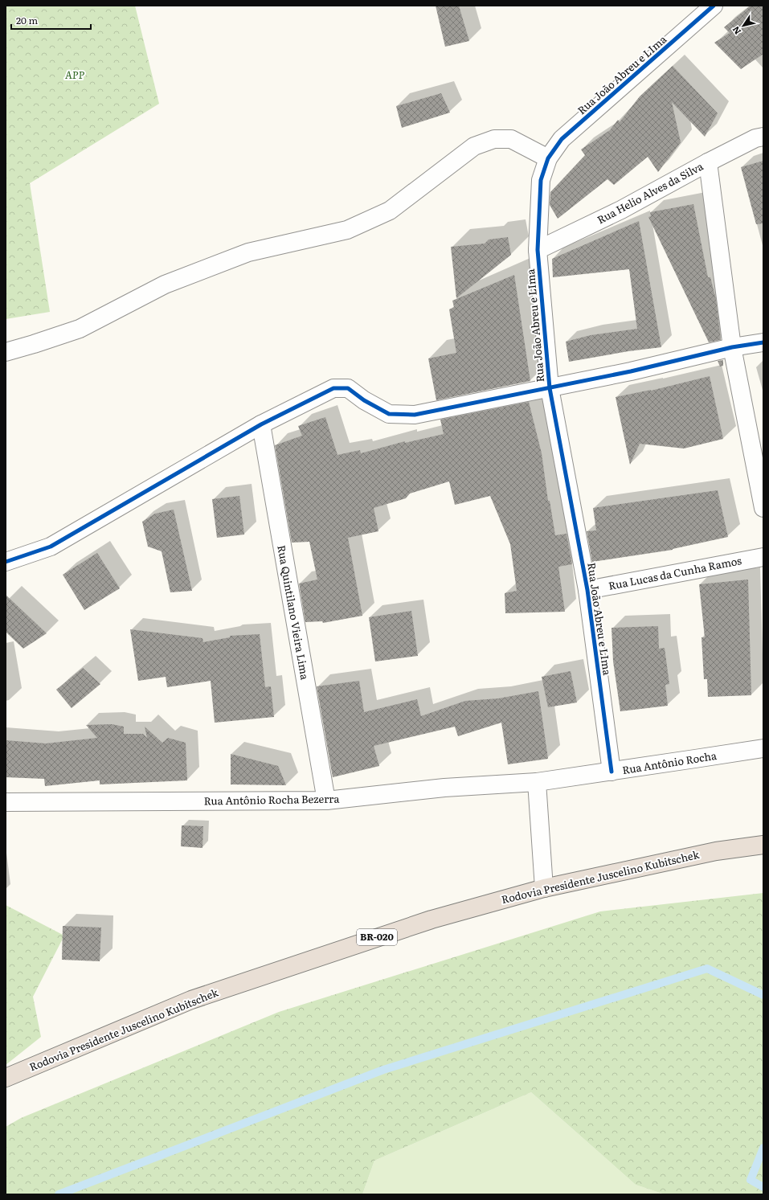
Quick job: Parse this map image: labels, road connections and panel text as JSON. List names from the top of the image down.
{
  "streets": {
    "highway": ["Rodovia Presidente Juscelino Kubitschek", "BR-020"],
    "street": [
      "Rua João Abreu e LIma",
      "Rua Helio Alves da Silva",
      "Rua Lucas da Cunha Ramos",
      "Rua Quintilano Vieira Lima",
      "Rua Antônio Rocha",
      "Rua Antônio Rocha Bezerra"
    ]
  },
  "crossings": [
    ["Rua João Abreu e LIma", "Rua Helio Alves da Silva"],
    ["Rua João Abreu e LIma", "Rua Lucas da Cunha Ramos"],
    ["Rua João Abreu e LIma", "Rua Antônio Rocha"],
    ["Rua Quintilano Vieira Lima", "Rua Antônio Rocha Bezerra"],
    ["Rua Antônio Rocha", "Rua Antônio Rocha Bezerra"]
  ],
  "parks": ["APP"],
  "scale_bar": "20 m",
  "north": "bottom left"
}
